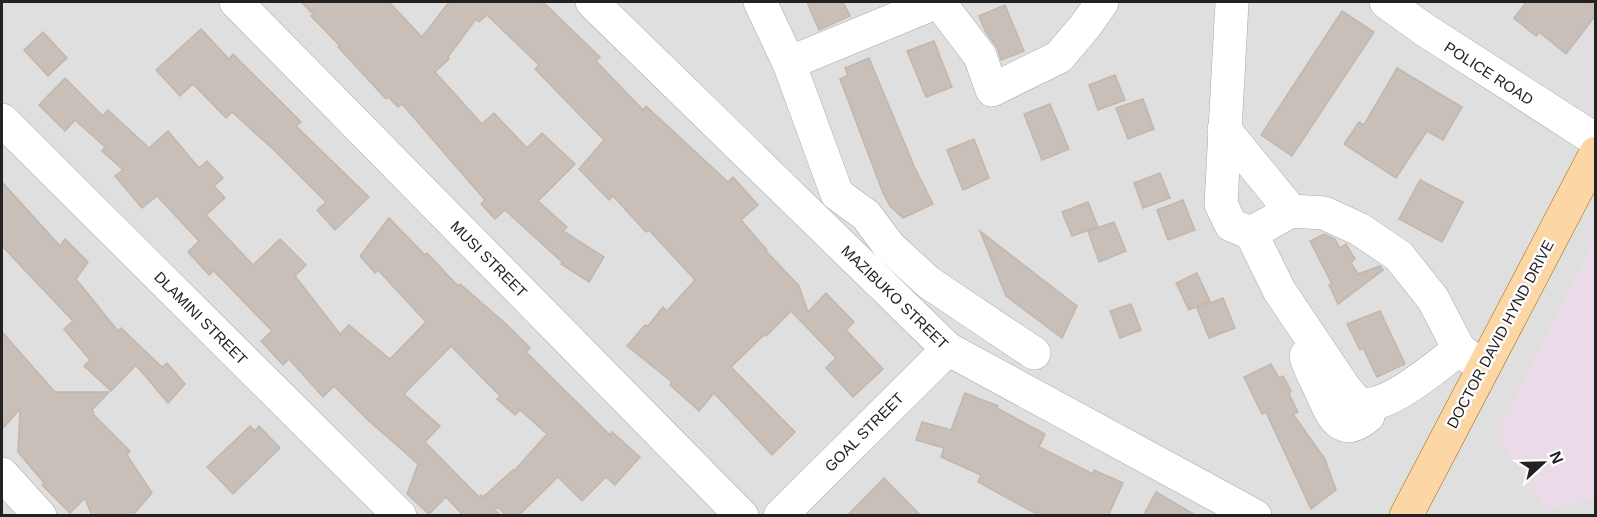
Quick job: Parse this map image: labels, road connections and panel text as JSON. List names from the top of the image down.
{
  "streets": {
    "main road": ["DOCTOR DAVID HYND DRIVE"],
    "street": [
      "POLICE ROAD",
      "MUSI STREET",
      "MAZIBUKO STREET",
      "DLAMINI STREET",
      "GOAL STREET"
    ]
  },
  "crossings": [
    ["MAZIBUKO STREET", "GOAL STREET"]
  ],
  "north": "right"
}
